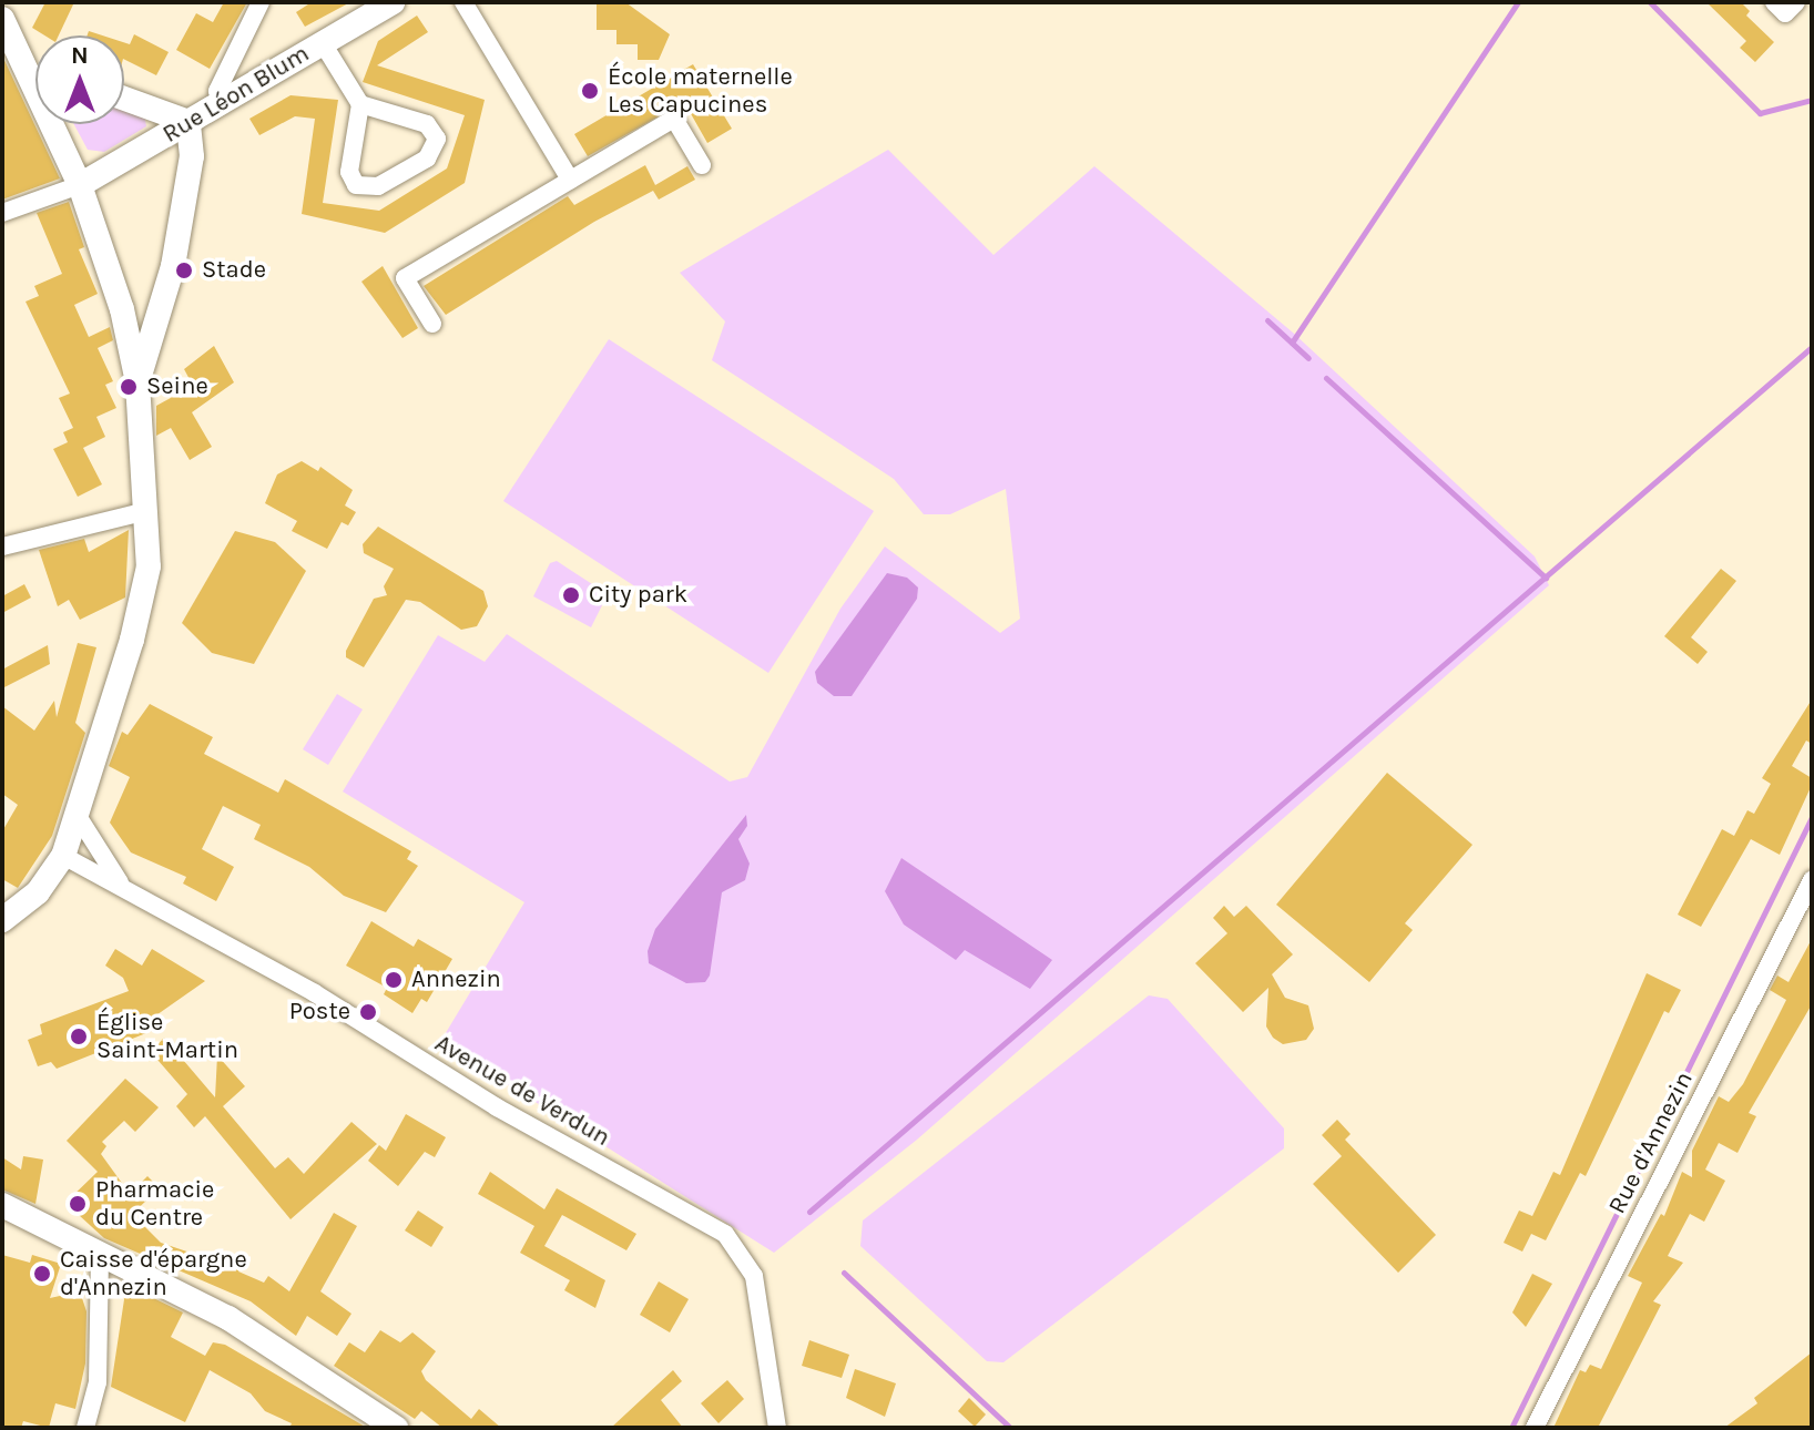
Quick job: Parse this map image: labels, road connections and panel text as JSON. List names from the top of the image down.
{
  "streets": {
    "street": ["Rue Léon Blum", "Avenue de Verdun", "Rue d'Annezin"]
  },
  "places": [
    "École maternelle Les Capucines",
    "Stade",
    "Seine",
    "City park",
    "Annezin",
    "Poste",
    "Église Saint-Martin",
    "Pharmacie du Centre",
    "Caisse d'épargne d'Annezin"
  ],
  "north": "top"
}
